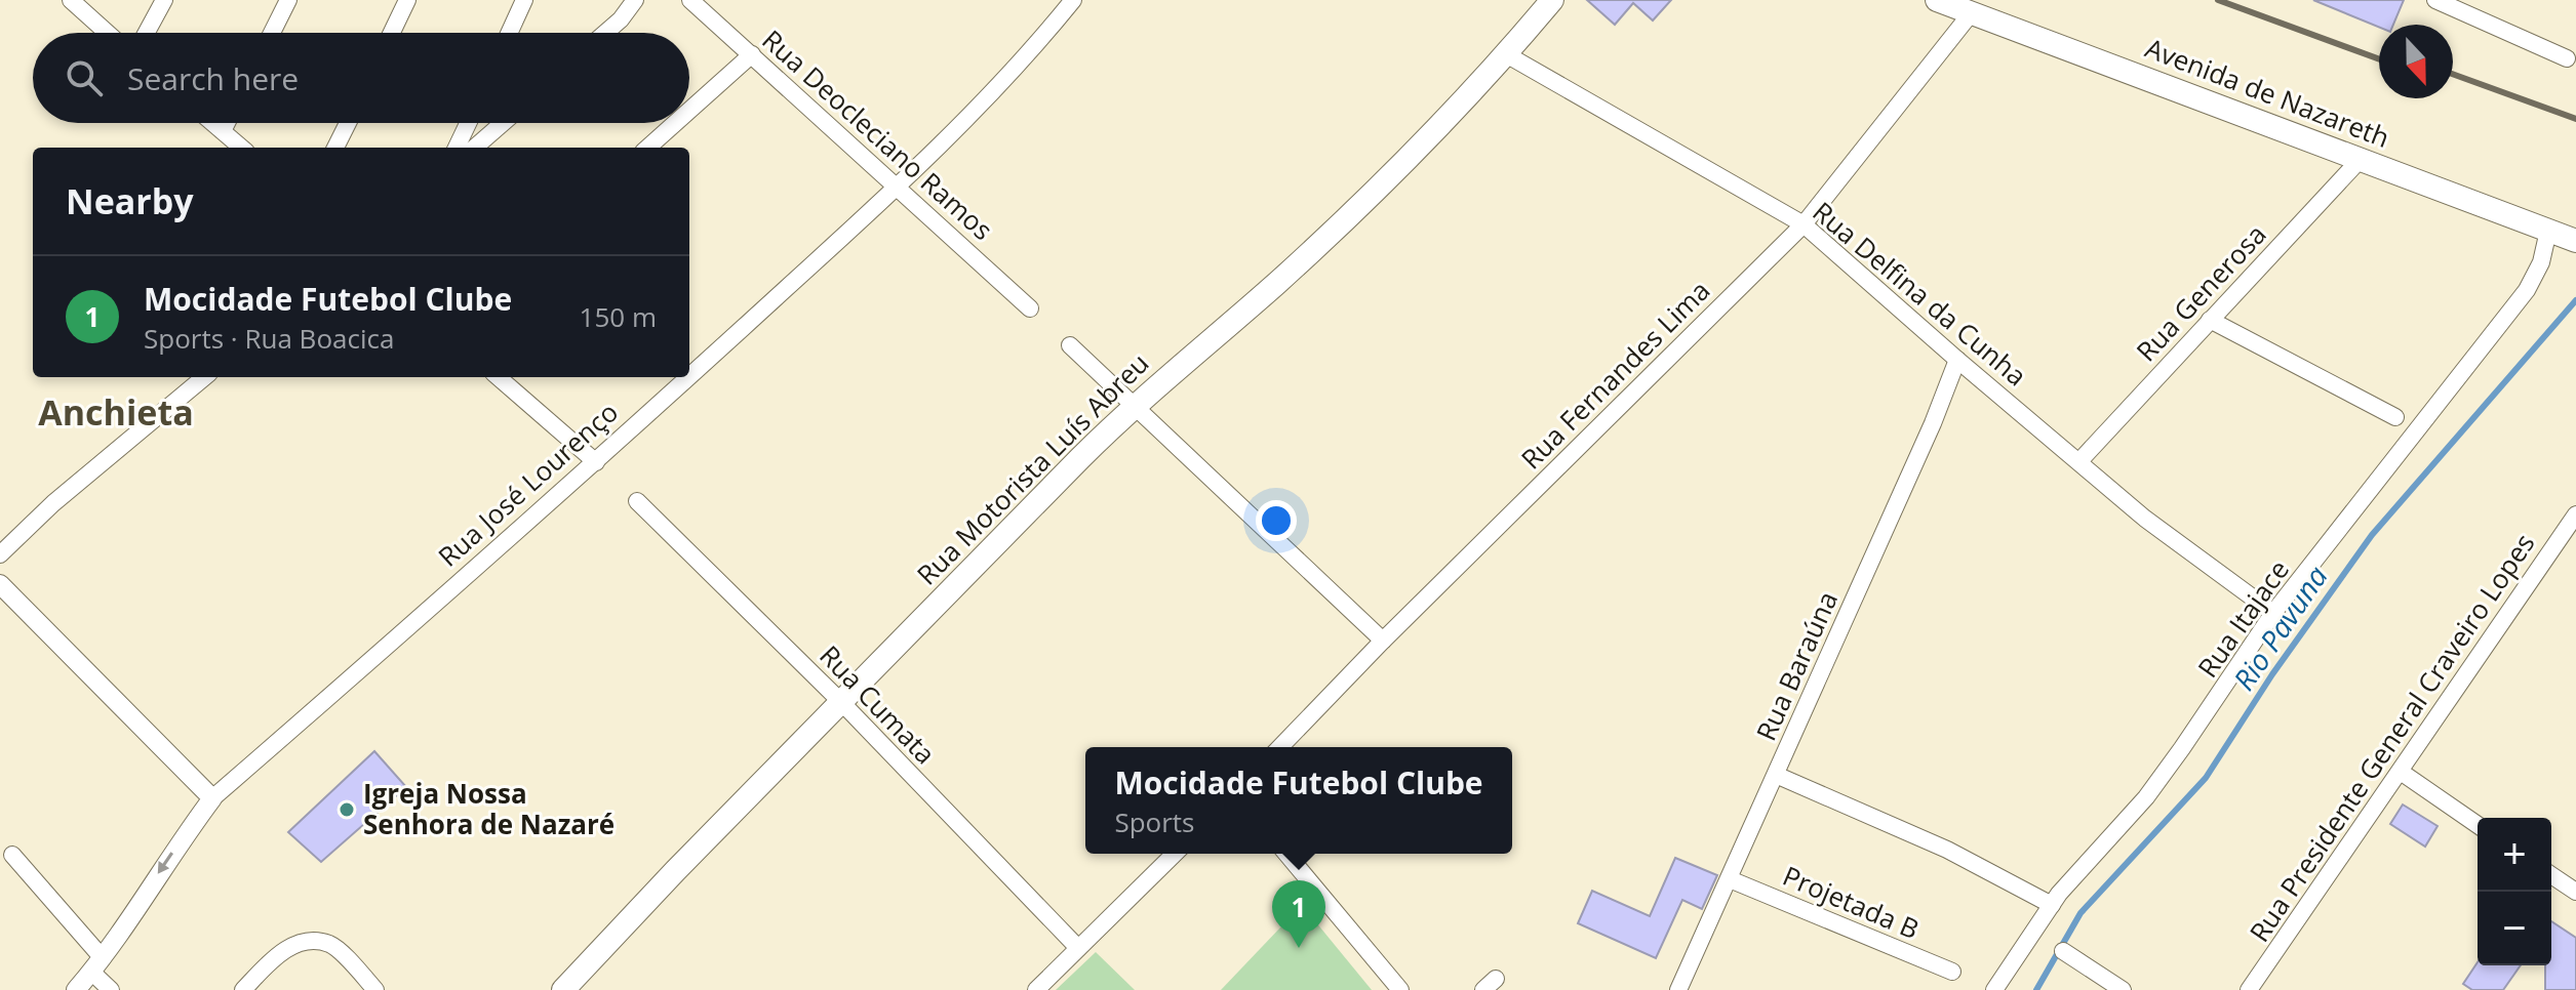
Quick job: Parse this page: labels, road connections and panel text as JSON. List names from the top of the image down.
{
  "streets": {
    "main road": ["Avenida de Nazareth", "Rua Motorista Luís Abreu"],
    "street": [
      "Rua Deocleciano Ramos",
      "Rua Generosa",
      "Rua Delfina da Cunha",
      "Rua Fernandes Lima",
      "Rua José Lourenço",
      "Rua Itajace",
      "Rua Baraúna",
      "Rua Cumata",
      "Rua Presidente General Craveiro Lopes",
      "Projetada B"
    ]
  },
  "crossings": [
    ["Avenida de Nazareth", "Rua Generosa"],
    ["Avenida de Nazareth", "Rua Fernandes Lima"],
    ["Avenida de Nazareth", "Rua Itajace"],
    ["Rua Deocleciano Ramos", "Rua José Lourenço"],
    ["Rua Generosa", "Rua Delfina da Cunha"],
    ["Rua Delfina da Cunha", "Rua Fernandes Lima"],
    ["Rua Delfina da Cunha", "Rua Motorista Luís Abreu"],
    ["Rua Delfina da Cunha", "Rua Itajace"],
    ["Rua Delfina da Cunha", "Rua Baraúna"],
    ["Rua Motorista Luís Abreu", "Rua Cumata"],
    ["Rua Baraúna", "Projetada B"]
  ],
  "districts": ["Anchieta"],
  "water": ["Rio Pavuna"],
  "places": ["Igreja Nossa Senhora de Nazaré"],
  "north": "bottom",
  "page": {
    "search": "Search here",
    "heading": "Nearby",
    "list": [
      {
        "mark": "1",
        "name": "Mocidade Futebol Clube",
        "note": "Sports · Rua Boacica",
        "value": "150 m"
      }
    ],
    "popup": ["Mocidade Futebol Clube", "Sports"],
    "map_buttons": ["+", "−"],
    "pins": "1"
  }
}
